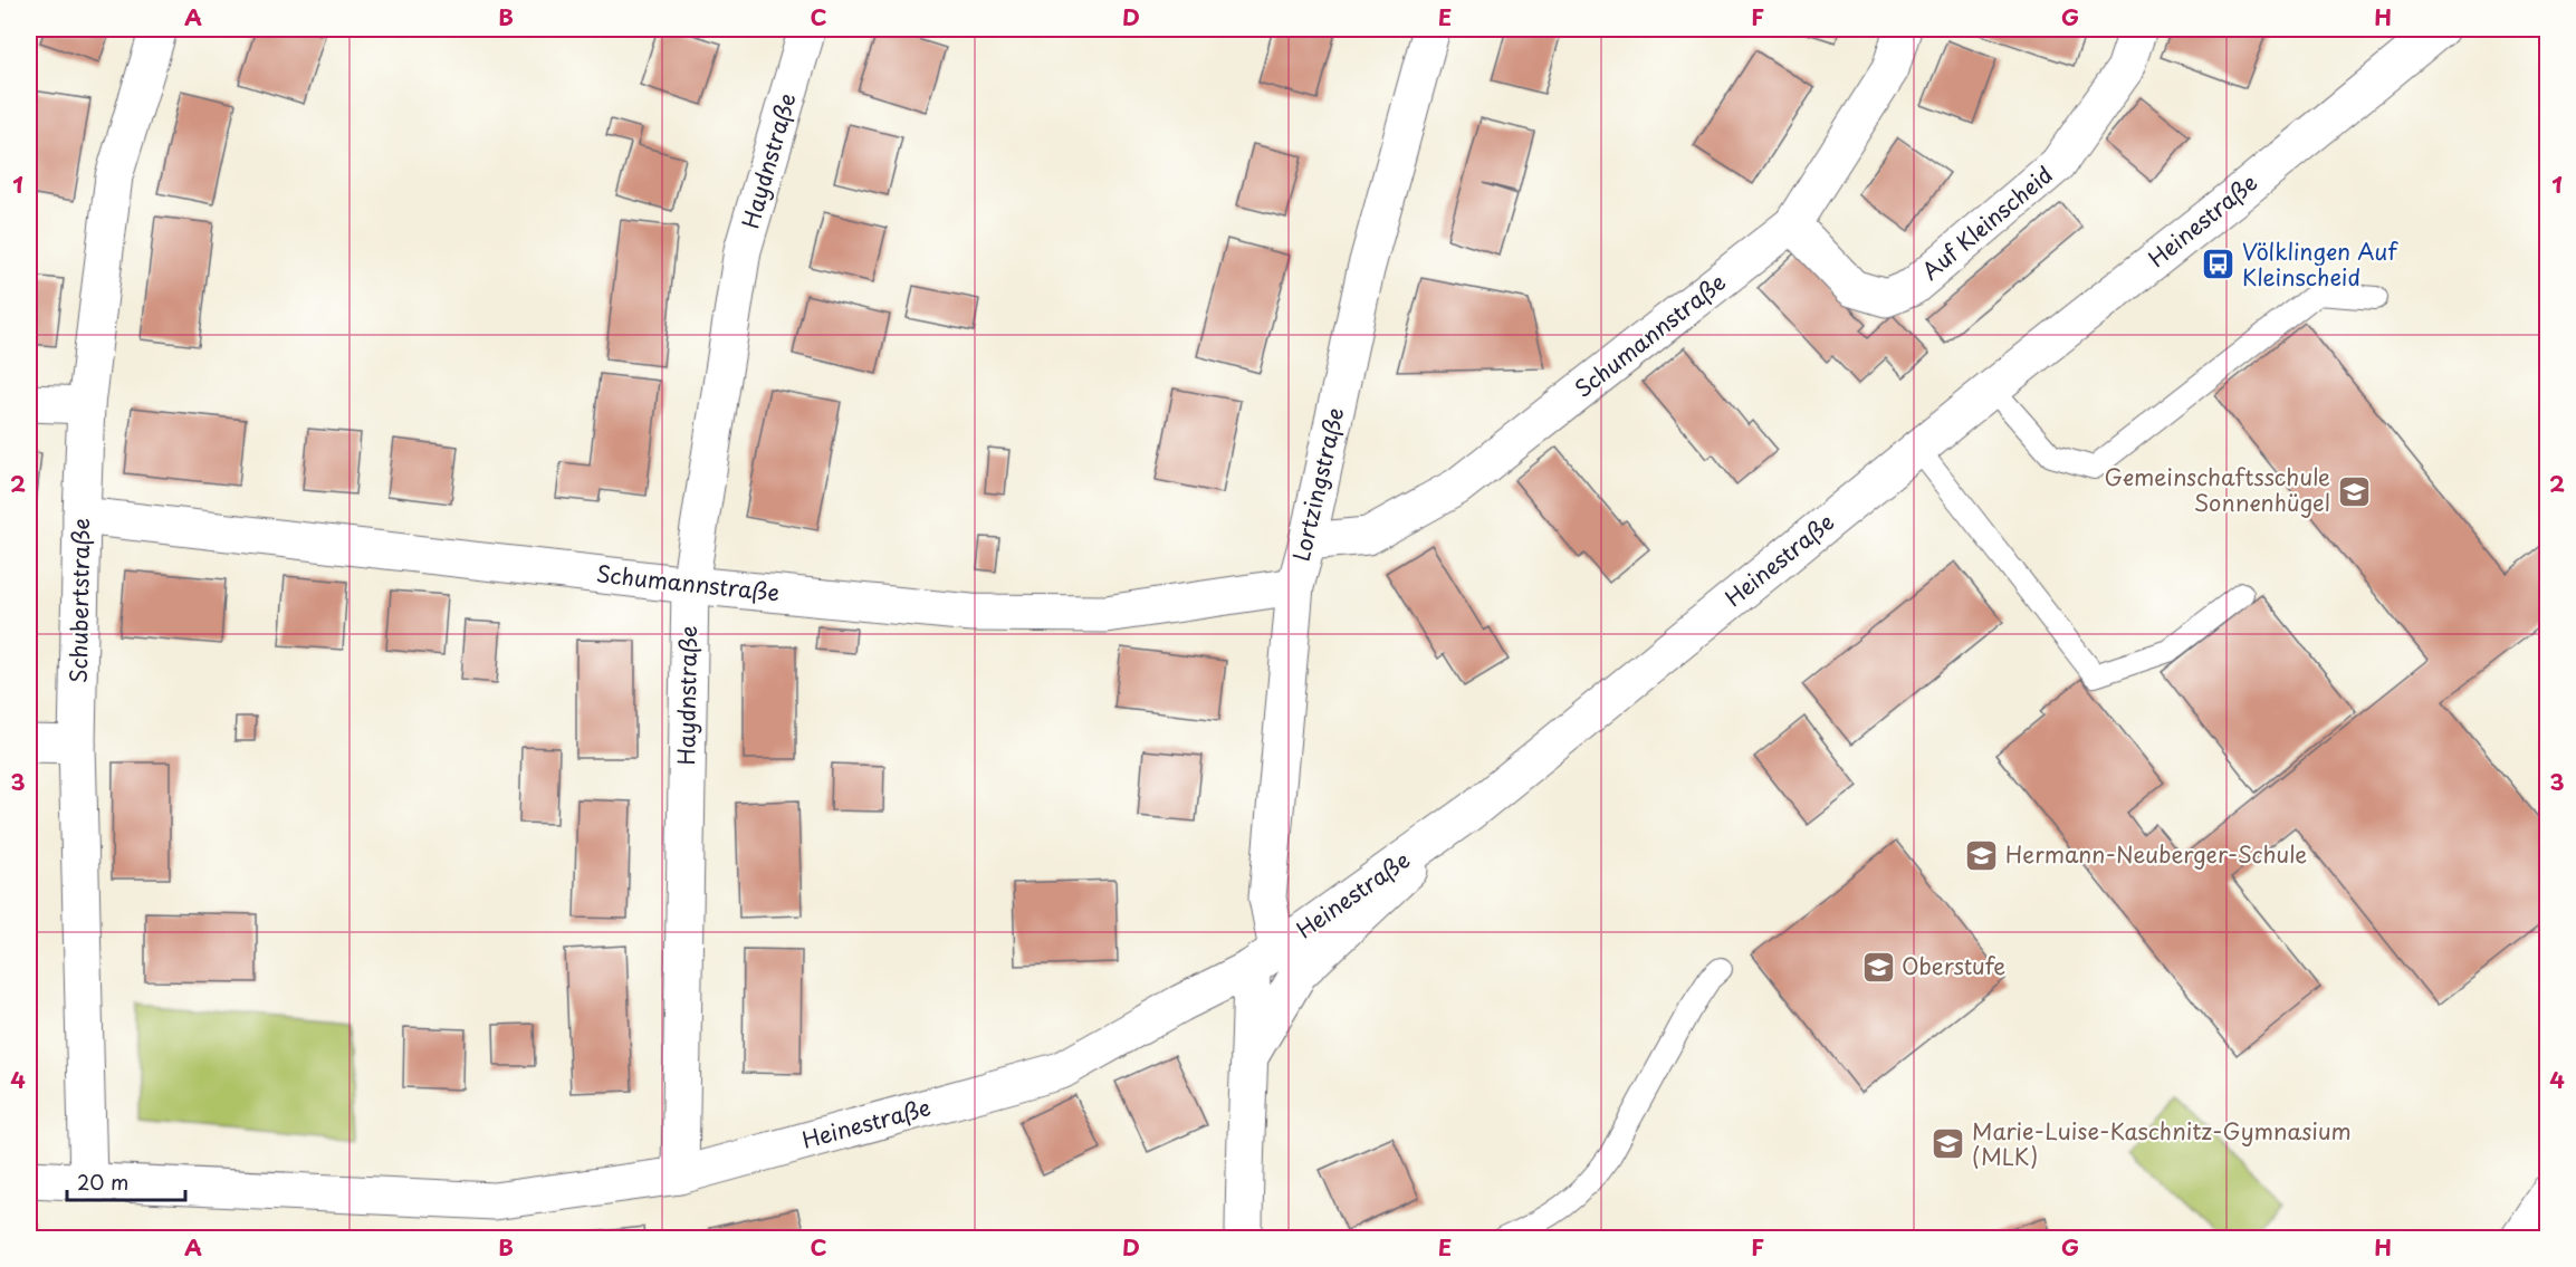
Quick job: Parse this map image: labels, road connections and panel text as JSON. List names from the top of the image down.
{
  "streets": {
    "street": [
      "Haydnstraße",
      "Heinestraße",
      "Auf Kleinscheid",
      "Schumannstraße",
      "Lortzingstraße",
      "Schubertstraße"
    ]
  },
  "crossings": [
    ["Haydnstraße", "Heinestraße"],
    ["Haydnstraße", "Schumannstraße"],
    ["Heinestraße", "Lortzingstraße"],
    ["Heinestraße", "Schubertstraße"],
    ["Auf Kleinscheid", "Schumannstraße"],
    ["Schumannstraße", "Lortzingstraße"],
    ["Schumannstraße", "Schubertstraße"]
  ],
  "places": {
    "bus stop": ["Völklingen Auf Kleinscheid"],
    "school or university": [
      "Gemeinschaftsschule Sonnenhügel",
      "Hermann-Neuberger-Schule",
      "Oberstufe",
      "Marie-Luise-Kaschnitz-Gymnasium (MLK)"
    ]
  },
  "scale_bar": "20 m",
  "grid": {
    "columns": [
      "A",
      "B",
      "C",
      "D",
      "E",
      "F",
      "G",
      "H"
    ],
    "rows": [
      "1",
      "2",
      "3",
      "4"
    ]
  }
}
